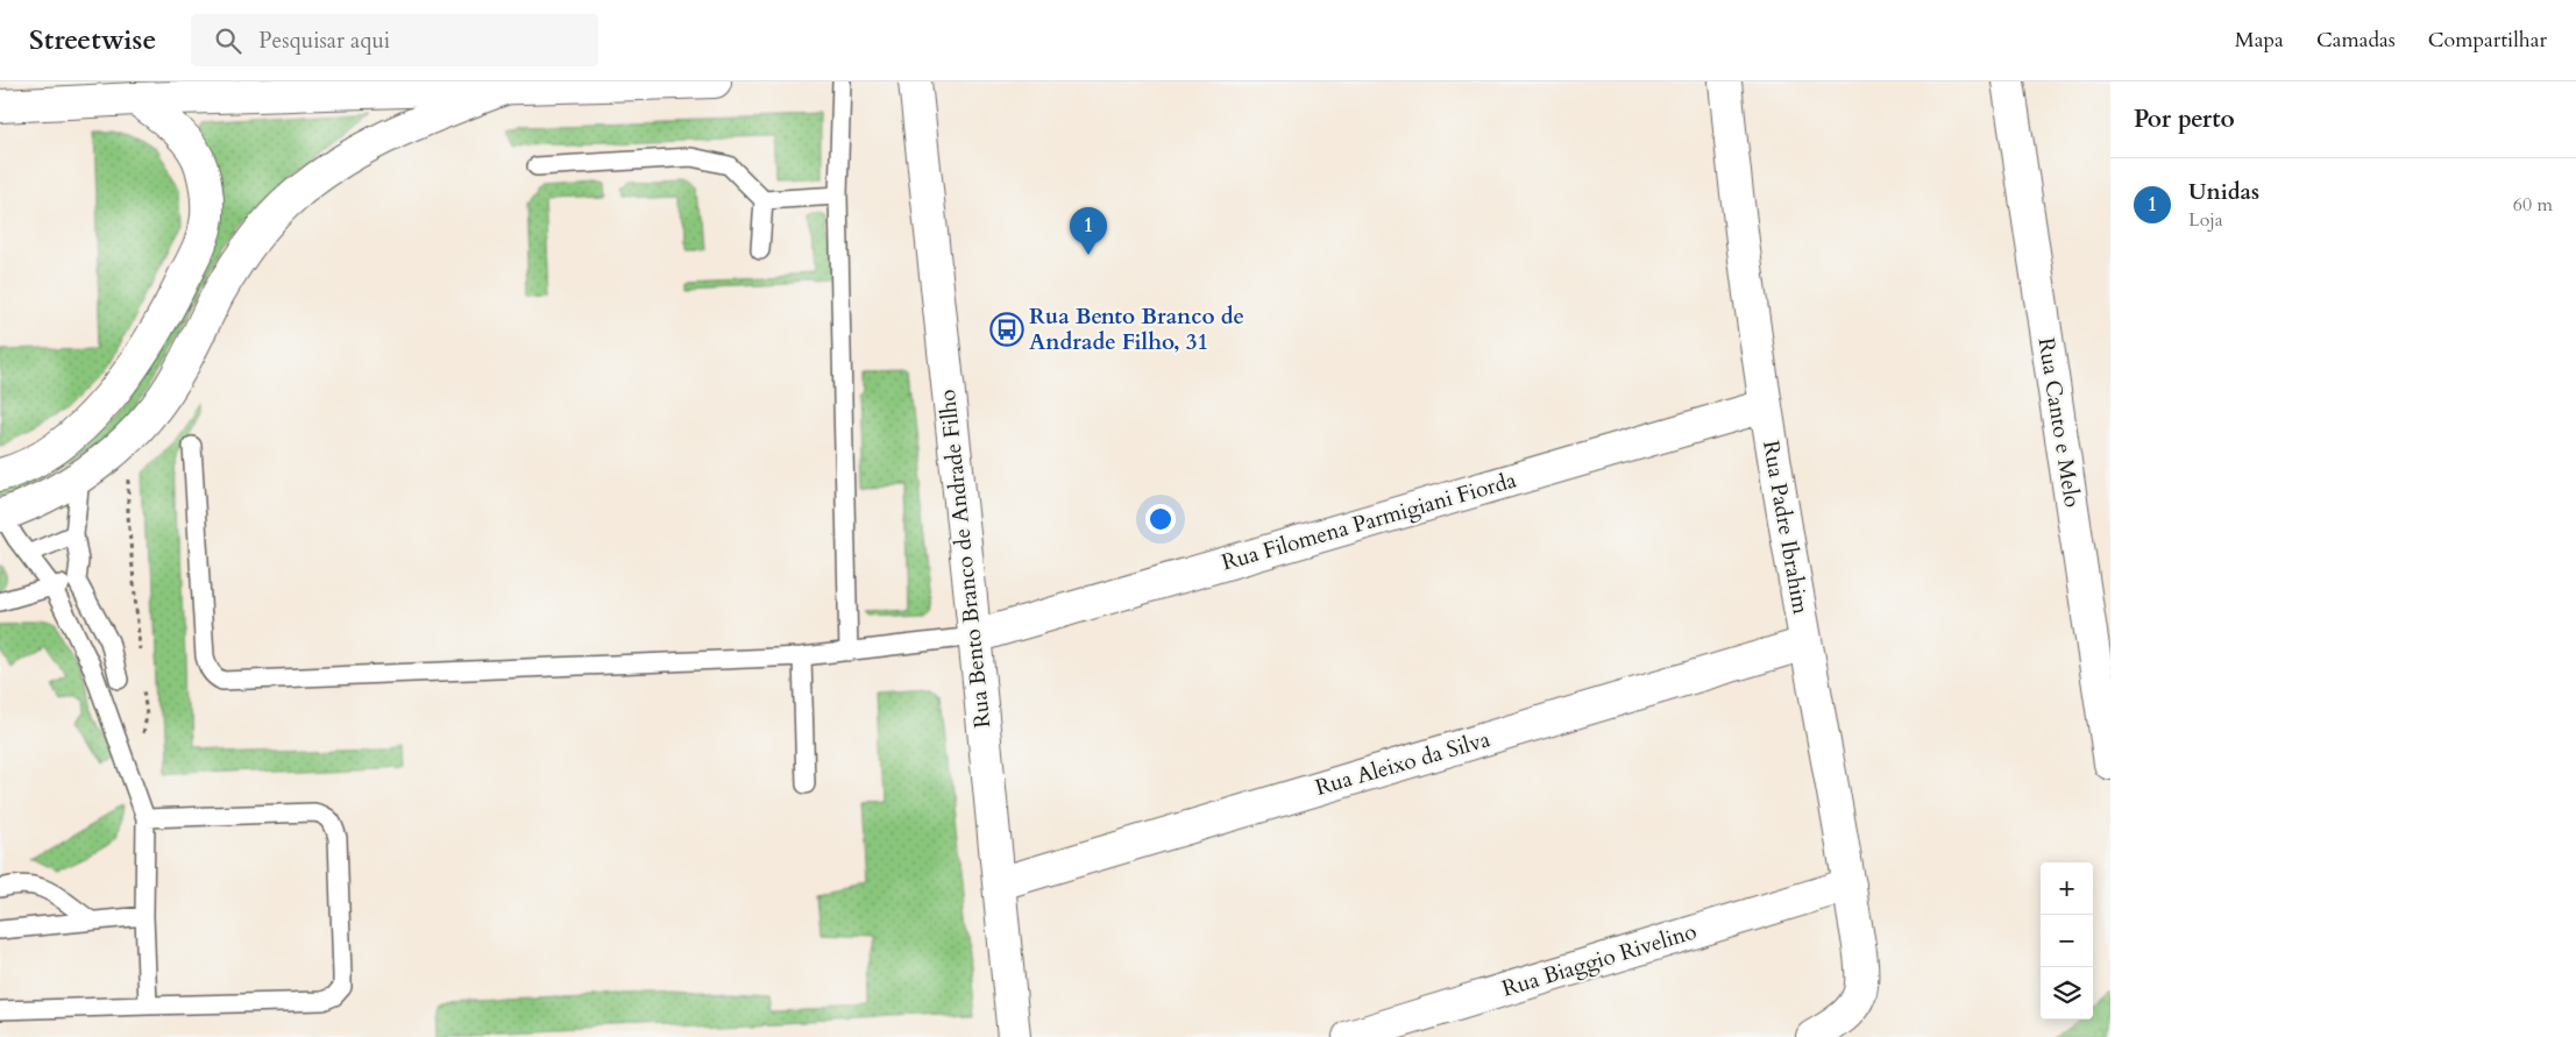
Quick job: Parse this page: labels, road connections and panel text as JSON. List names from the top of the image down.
{
  "streets": {
    "main road": [
      "Rua Canto e Melo",
      "Rua Filomena Parmigiani Fiorda",
      "Rua Padre Ibrahim",
      "Rua Bento Branco de Andrade Filho",
      "Rua Aleixo da Silva",
      "Rua Biaggio Rivelino"
    ]
  },
  "crossings": [
    ["Rua Filomena Parmigiani Fiorda", "Rua Padre Ibrahim"],
    ["Rua Filomena Parmigiani Fiorda", "Rua Bento Branco de Andrade Filho"],
    ["Rua Padre Ibrahim", "Rua Aleixo da Silva"],
    ["Rua Padre Ibrahim", "Rua Biaggio Rivelino"],
    ["Rua Bento Branco de Andrade Filho", "Rua Aleixo da Silva"]
  ],
  "places": {
    "bus stop": ["Rua Bento Branco de Andrade Filho, 31"]
  },
  "page": {
    "header": "Streetwise",
    "search": "Pesquisar aqui",
    "nav": ["Mapa", "Camadas", "Compartilhar"],
    "heading": "Por perto",
    "list": [
      {
        "mark": "1",
        "name": "Unidas",
        "note": "Loja",
        "value": "60 m"
      }
    ],
    "pins": "1",
    "map_buttons": ["+", "−"]
  }
}
